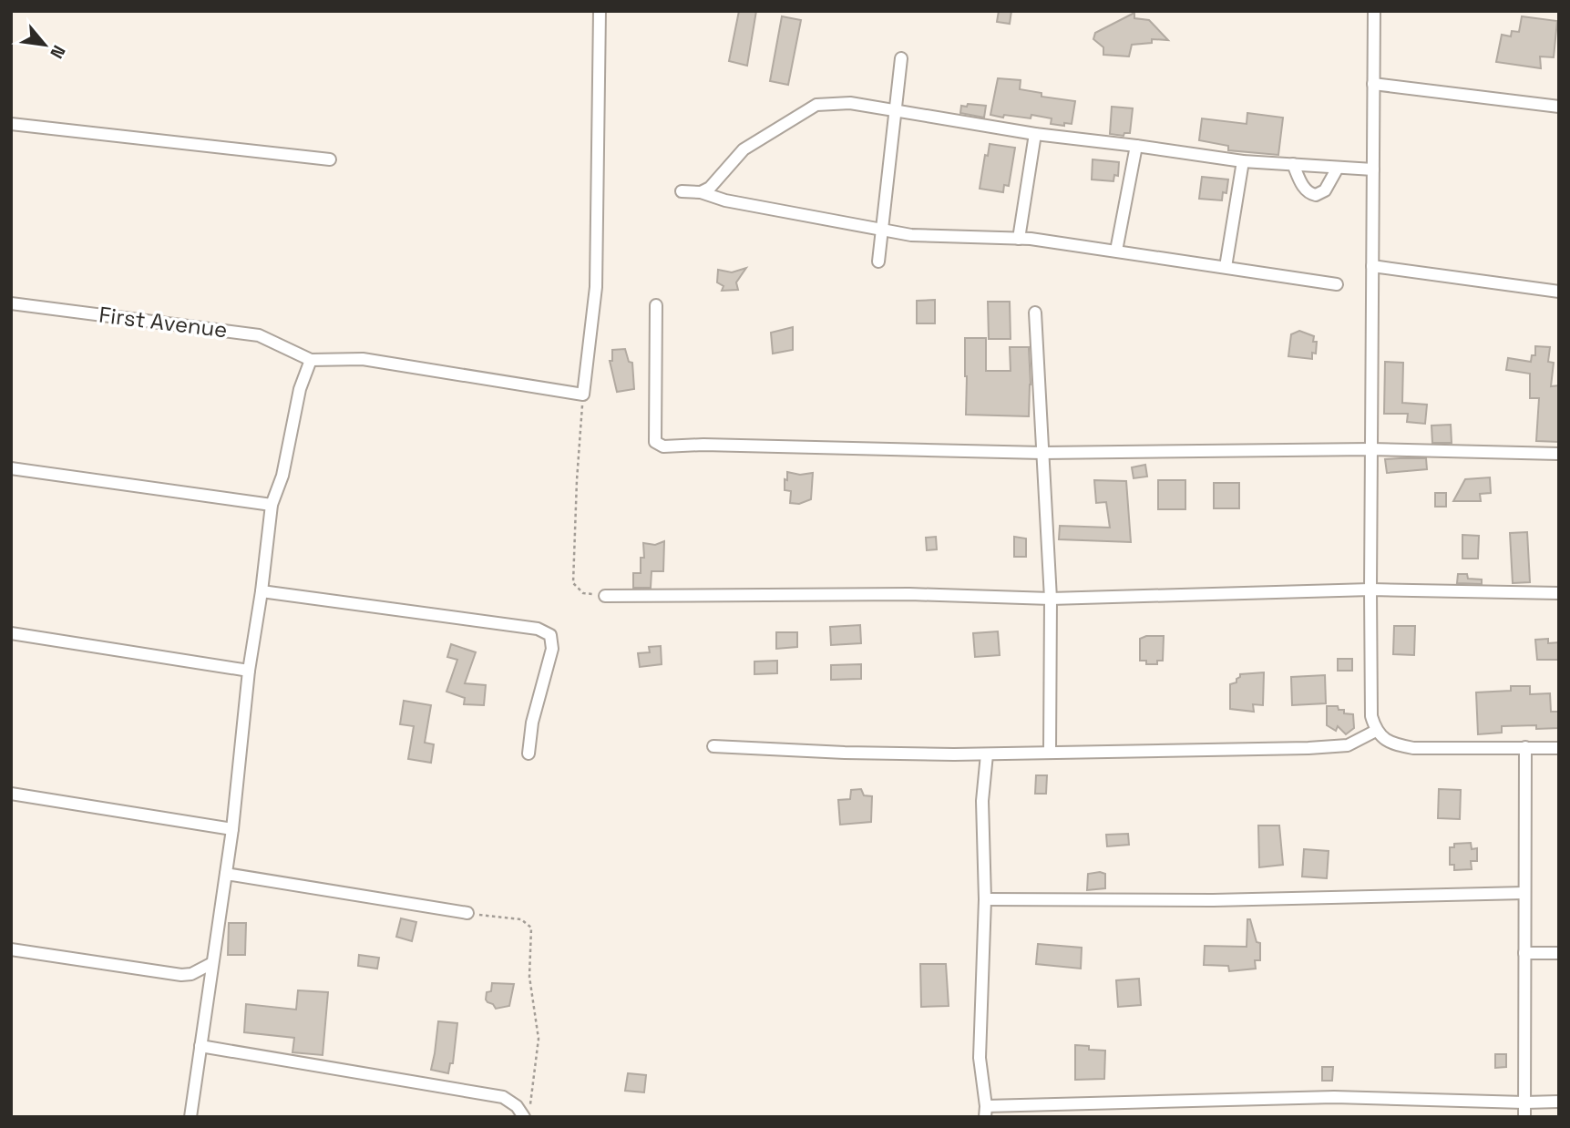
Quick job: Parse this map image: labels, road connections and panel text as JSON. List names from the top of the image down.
{
  "streets": {
    "street": ["First Avenue"]
  },
  "north": "bottom right"
}
